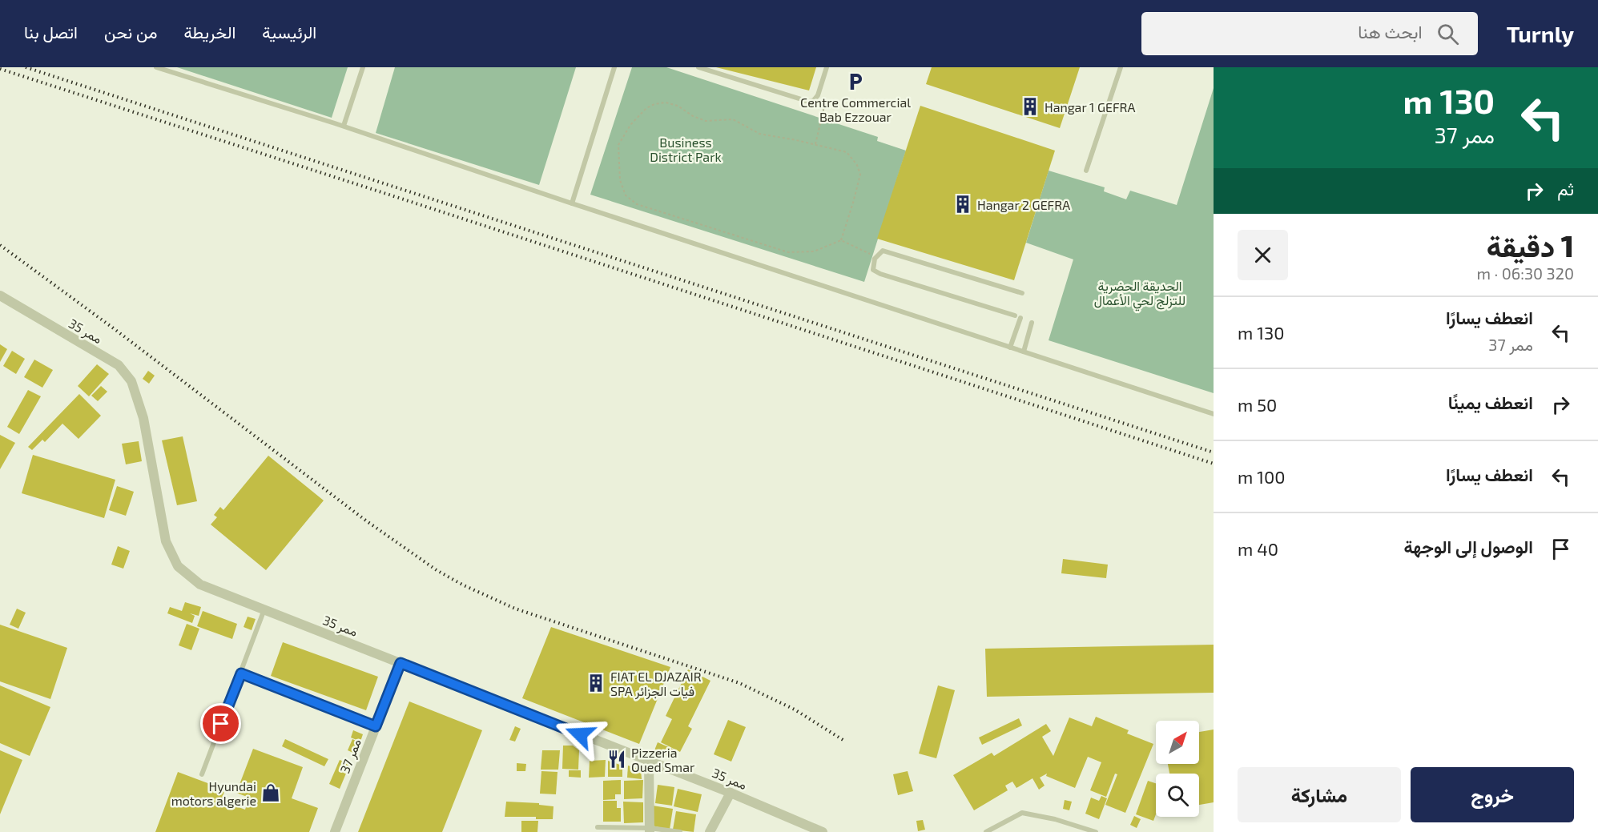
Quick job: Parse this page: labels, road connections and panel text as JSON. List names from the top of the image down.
{
  "streets": {
    "street": ["ممر 35", "ممر 37"]
  },
  "crossings": [
    ["ممر 35", "ممر 37"]
  ],
  "parks": ["Business District Park", "الحديقة الحضرية للتزلج لحي الأعمال"],
  "places": {
    "parking": ["Centre Commercial Bab Ezzouar"],
    "building": ["Hangar 1 GEFRA", "Hangar 2 GEFRA", "FIAT EL DJAZAIR SPA فيات الجزائر"],
    "restaurant": ["Pizzeria Oued Smar"],
    "shop": ["Hyundai motors algerie"]
  },
  "north": "top right",
  "page": {
    "header": "Turnly",
    "search": "ابحث هنا",
    "nav": [
      "الرئيسية",
      "الخريطة",
      "من نحن",
      "اتصل بنا"
    ],
    "turn": ["130 m", "ممر 37"],
    "then": "ثم",
    "heading": ["1 دقيقة", "320 m · 06:30"],
    "list": [
      {
        "name": "انعطف يسارًا",
        "note": "ممر 37",
        "value": "130 m"
      },
      {
        "name": "انعطف يمينًا",
        "value": "50 m"
      },
      {
        "name": "انعطف يسارًا",
        "value": "100 m"
      },
      {
        "name": "الوصول إلى الوجهة",
        "value": "40 m"
      }
    ],
    "buttons": ["خروج", "مشاركة"]
  }
}
